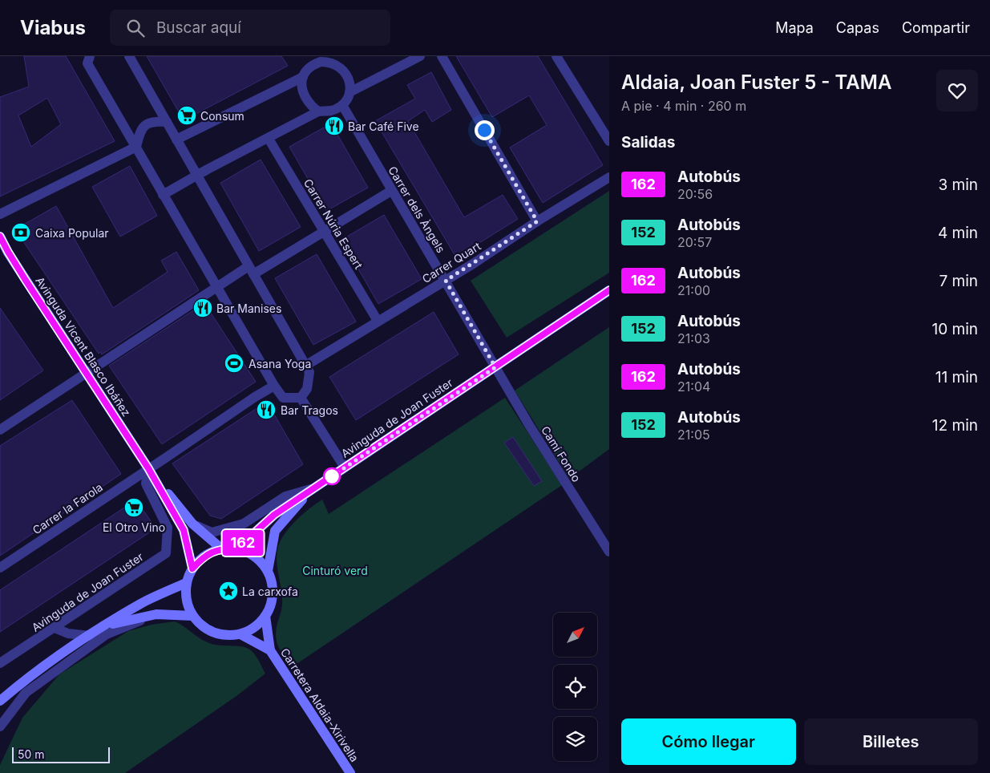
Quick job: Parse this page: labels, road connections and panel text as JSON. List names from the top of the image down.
{
  "streets": {
    "street": [
      "Carrer dels Àngels",
      "Carrer Núria Espert",
      "Carrer Quart",
      "Avinguda Vicent Blasco Ibáñez",
      "Avinguda de Joan Fuster",
      "Camí Fondo",
      "Carrer la Farola",
      "Carretera Aldaia-Xirivella"
    ]
  },
  "crossings": [
    ["Carrer dels Àngels", "Carrer Quart"],
    ["Carrer dels Àngels", "Avinguda de Joan Fuster"],
    ["Carrer dels Àngels", "Camí Fondo"],
    ["Carrer Núria Espert", "Carrer Quart"],
    ["Avinguda Vicent Blasco Ibáñez", "Avinguda de Joan Fuster"],
    ["Avinguda Vicent Blasco Ibáñez", "Carrer la Farola"],
    ["Avinguda Vicent Blasco Ibáñez", "Carretera Aldaia-Xirivella"],
    ["Avinguda de Joan Fuster", "Camí Fondo"],
    ["Avinguda de Joan Fuster", "Carrer la Farola"],
    ["Avinguda de Joan Fuster", "Carretera Aldaia-Xirivella"]
  ],
  "parks": ["Cinturó verd"],
  "places": {
    "supermarket": ["Consum", "El Otro Vino"],
    "restaurant": ["Bar Café Five", "Bar Manises", "Bar Tragos"],
    "bank": ["Caixa Popular"],
    "sports": ["Asana Yoga"],
    "place": ["La carxofa"]
  },
  "lines": ["bus line 162"],
  "scale_bar": "50 m",
  "north": "top right",
  "page": {
    "header": "Viabus",
    "search": "Buscar aquí",
    "nav": ["Mapa", "Capas", "Compartir"],
    "on_map": "162",
    "heading": [
      ["Aldaia, Joan Fuster 5 - TAMA", "A pie · 4 min · 260 m"],
      "Salidas"
    ],
    "list": [
      {
        "mark": "162",
        "name": "Autobús",
        "note": "20:56",
        "value": "3 min"
      },
      {
        "mark": "152",
        "name": "Autobús",
        "note": "20:57",
        "value": "4 min"
      },
      {
        "mark": "162",
        "name": "Autobús",
        "note": "21:00",
        "value": "7 min"
      },
      {
        "mark": "152",
        "name": "Autobús",
        "note": "21:03",
        "value": "10 min"
      },
      {
        "mark": "162",
        "name": "Autobús",
        "note": "21:04",
        "value": "11 min"
      },
      {
        "mark": "152",
        "name": "Autobús",
        "note": "21:05",
        "value": "12 min"
      }
    ],
    "buttons": ["Cómo llegar", "Billetes"],
    "scale": "50 m"
  }
}
